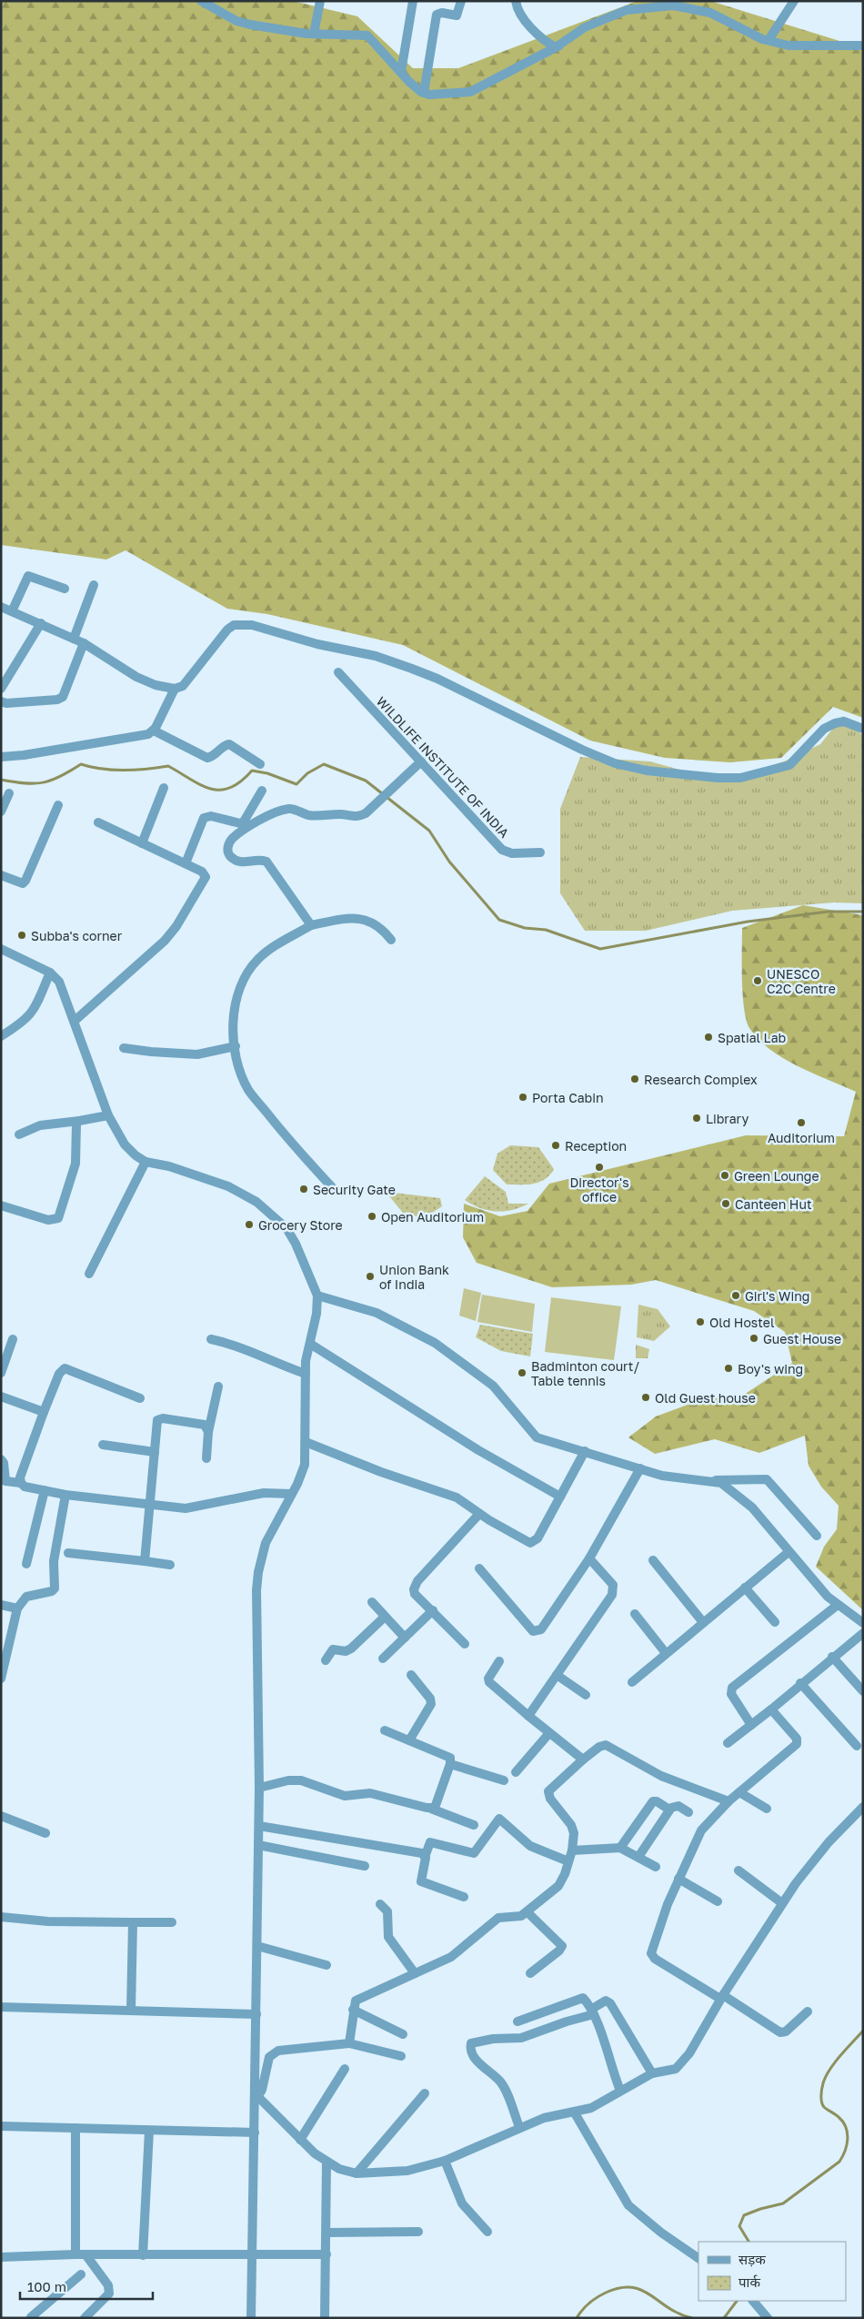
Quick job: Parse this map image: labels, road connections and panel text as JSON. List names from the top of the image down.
{
  "streets": {
    "street": ["WILDLIFE INSTITUTE OF INDIA"]
  },
  "places": [
    "Subba's corner",
    "UNESCO C2C Centre",
    "Spatial Lab",
    "Research Complex",
    "Porta Cabin",
    "Library",
    "Auditorium",
    "Reception",
    "Director's office",
    "Green Lounge",
    "Security Gate",
    "Canteen Hut",
    "Open Auditorium",
    "Grocery Store",
    "Union Bank of India",
    "Girl's Wing",
    "Old Hostel",
    "Guest House",
    "Boy's wing",
    "Badminton court/ Table tennis",
    "Old Guest house"
  ],
  "legend": ["सड़क", "पार्क"],
  "scale_bar": "100 m"
}
